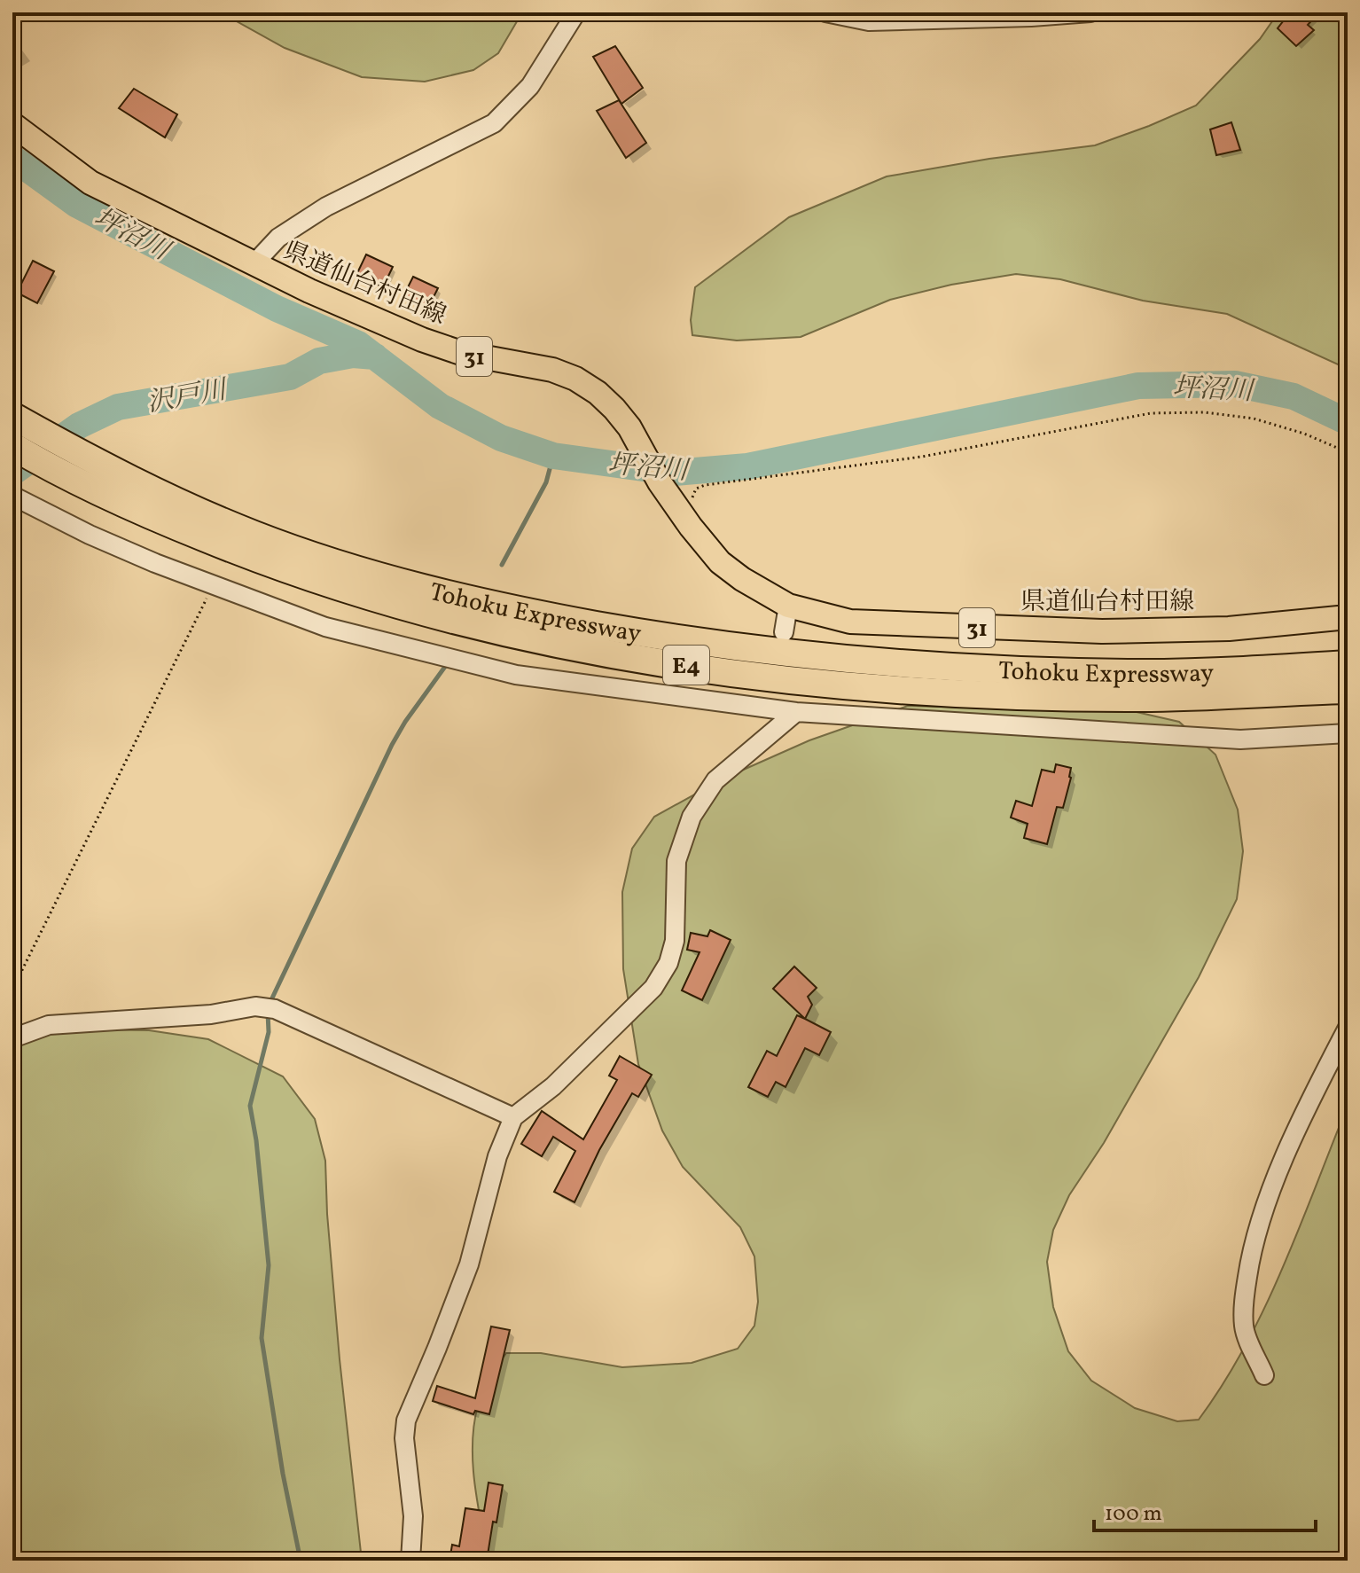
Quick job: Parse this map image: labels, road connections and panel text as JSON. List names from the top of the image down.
{
  "streets": {
    "highway": ["Tohoku Expressway", "E4"],
    "main road": ["県道仙台村田線", "31"]
  },
  "water": ["坪沼川", "沢戸川"],
  "scale_bar": "100 m"
}
